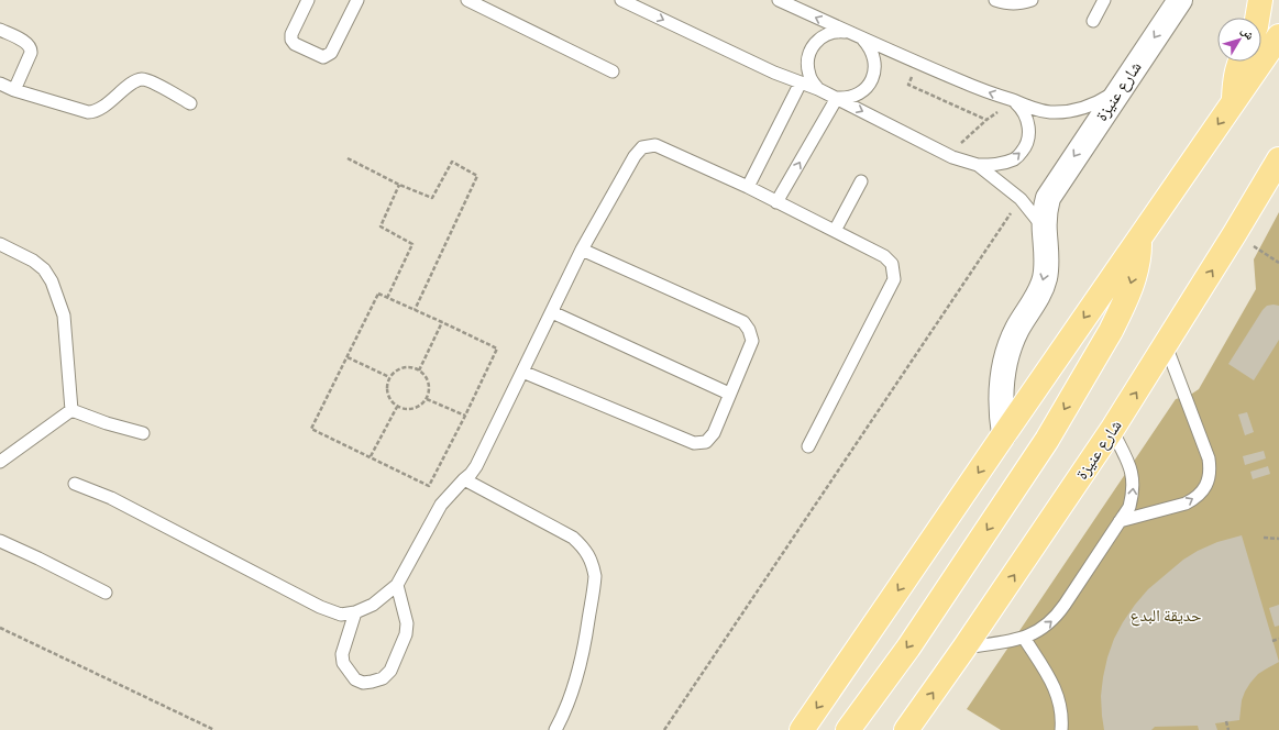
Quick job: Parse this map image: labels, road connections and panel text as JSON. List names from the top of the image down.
{
  "streets": {
    "main road": ["شارع عنيزة"]
  },
  "parks": ["حديقة البدع"],
  "north": "top right"
}
